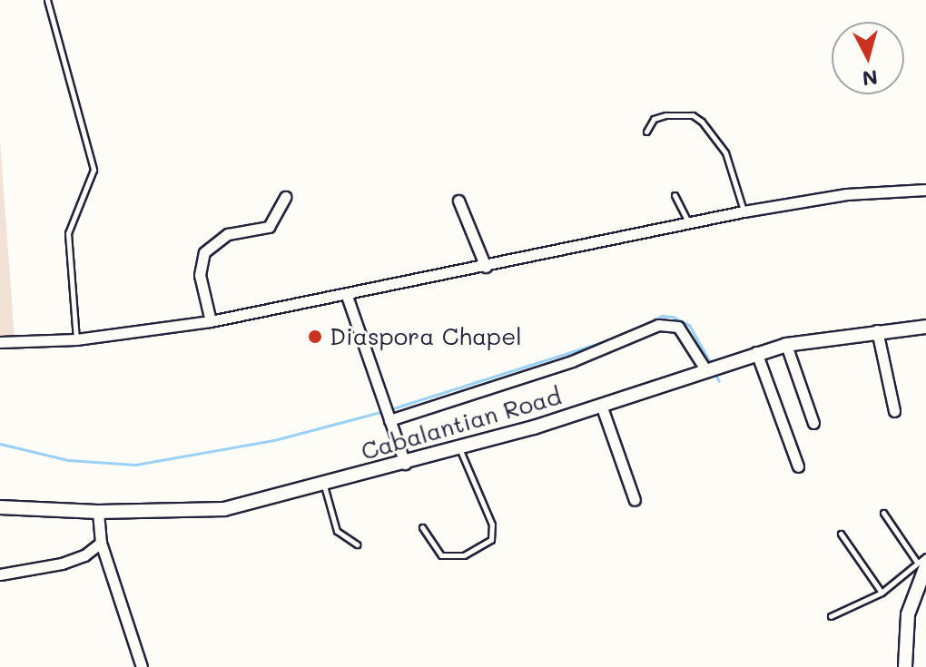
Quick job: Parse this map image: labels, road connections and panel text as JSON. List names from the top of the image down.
{
  "streets": {
    "street": ["Cabalantian Road"]
  },
  "places": ["Diaspora Chapel"],
  "north": "bottom"
}
